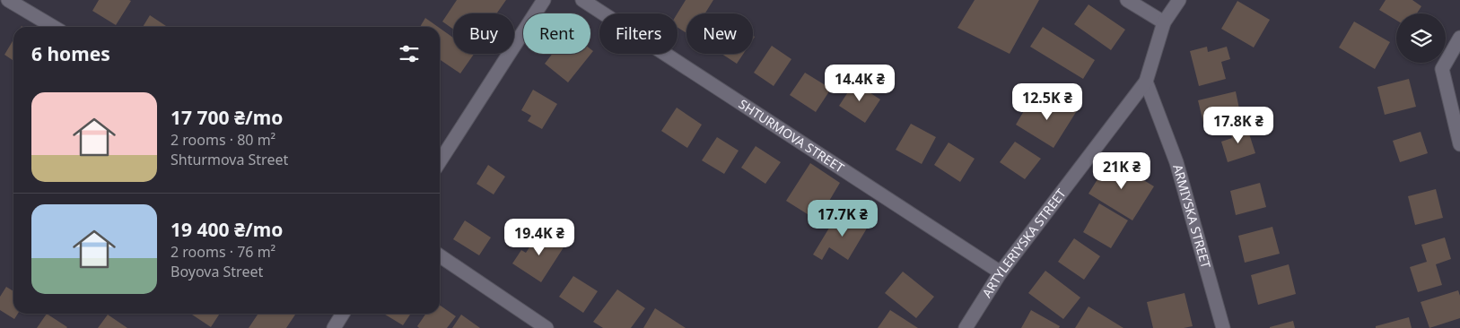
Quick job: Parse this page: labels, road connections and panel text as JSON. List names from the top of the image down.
{
  "streets": {
    "street": ["SHTURMOVA STREET", "ARMIYSKA STREET", "ARTYLERIYSKA STREET"]
  },
  "crossings": [
    ["SHTURMOVA STREET", "ARTYLERIYSKA STREET"],
    ["ARMIYSKA STREET", "ARTYLERIYSKA STREET"]
  ],
  "page": {
    "chip": [
      "Buy",
      "Rent",
      "Filters",
      "New"
    ],
    "heading": "6 homes",
    "price": [
      "14.4K ₴",
      "12.5K ₴",
      "17.8K ₴",
      "21K ₴",
      "17.7K ₴",
      "19.4K ₴"
    ],
    "list": [
      {
        "name": "17 700 ₴/mo",
        "note": "2 rooms · 80 m² · Shturmova Street"
      },
      {
        "name": "19 400 ₴/mo",
        "note": "2 rooms · 76 m² · Boyova Street"
      }
    ]
  }
}
